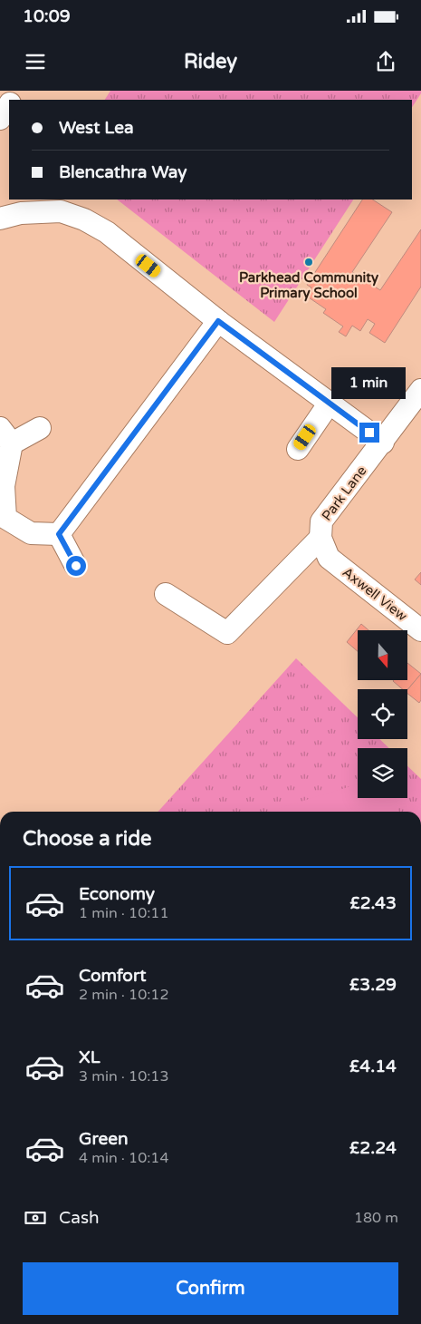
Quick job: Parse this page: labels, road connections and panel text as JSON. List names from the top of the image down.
{
  "streets": {
    "street": ["Park Lane", "Axwell View"]
  },
  "crossings": [
    ["Park Lane", "Axwell View"]
  ],
  "places": ["Parkhead Community Primary School"],
  "north": "bottom",
  "page": {
    "status": "10:09",
    "header": "Ridey",
    "banner": ["West Lea", "Blencathra Way"],
    "bubble": "1 min",
    "heading": "Choose a ride",
    "list": [
      {
        "name": "Economy",
        "note": "1 min · 10:11",
        "value": "£2.43"
      },
      {
        "name": "Comfort",
        "note": "2 min · 10:12",
        "value": "£3.29"
      },
      {
        "name": "XL",
        "note": "3 min · 10:13",
        "value": "£4.14"
      },
      {
        "name": "Green",
        "note": "4 min · 10:14",
        "value": "£2.24"
      }
    ],
    "pay": ["Cash", "180 m"],
    "buttons": "Confirm"
  }
}
